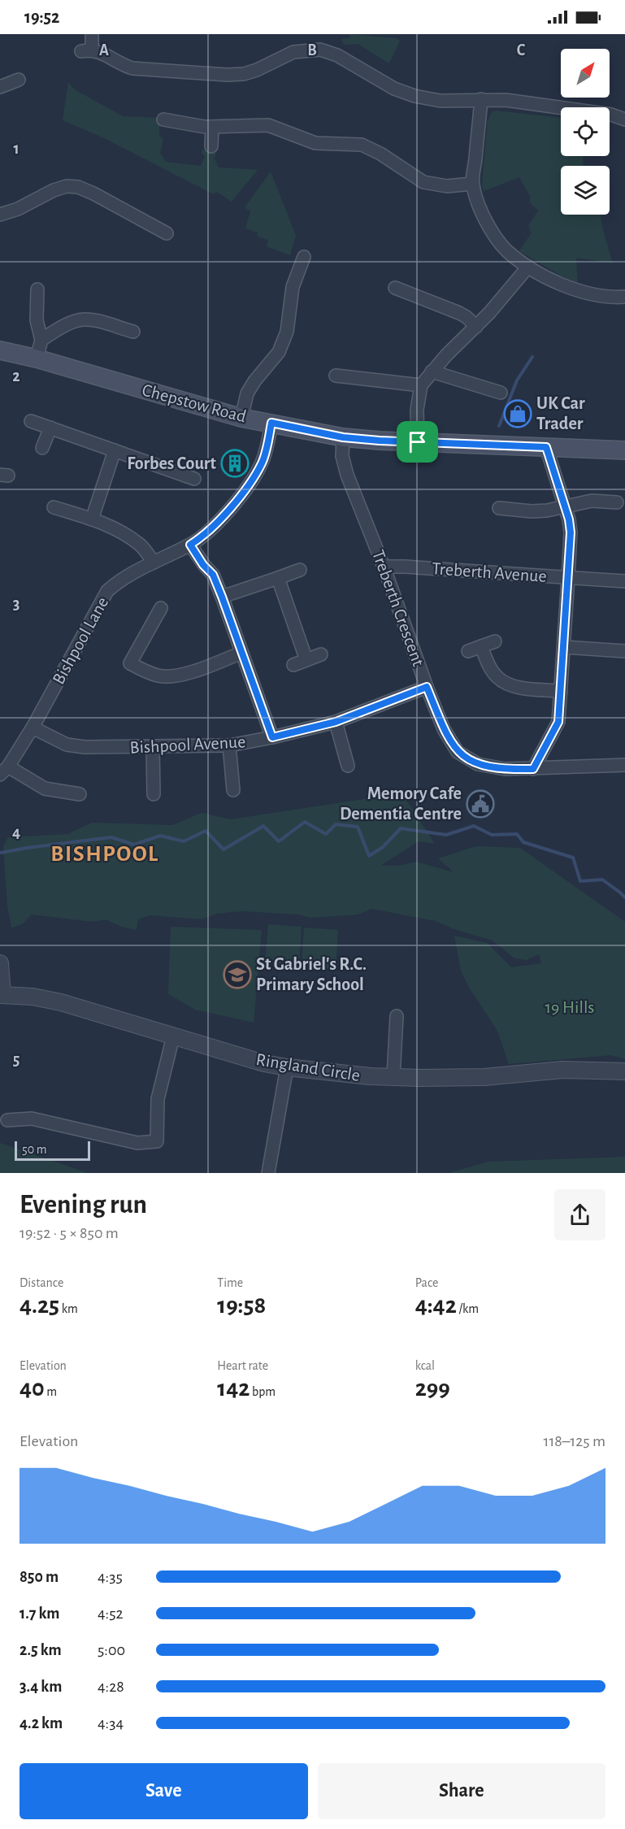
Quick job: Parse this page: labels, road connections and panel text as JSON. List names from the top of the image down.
{
  "streets": {
    "main road": ["Chepstow Road"],
    "street": [
      "Treberth Avenue",
      "Treberth Crescent",
      "Bishpool Lane",
      "Bishpool Avenue",
      "Ringland Circle"
    ]
  },
  "crossings": [
    ["Chepstow Road", "Treberth Crescent"],
    ["Chepstow Road", "Bishpool Lane"],
    ["Treberth Avenue", "Treberth Crescent"],
    ["Treberth Crescent", "Bishpool Avenue"],
    ["Bishpool Lane", "Bishpool Avenue"]
  ],
  "districts": ["BISHPOOL"],
  "parks": ["19 Hills"],
  "places": {
    "shop": ["UK Car Trader"],
    "building": ["Forbes Court"],
    "public building": ["Memory Cafe Dementia Centre"],
    "school or university": ["St Gabriel's R.C. Primary School"]
  },
  "scale_bar": "50 m",
  "north": "top right",
  "page": {
    "status": "19:52",
    "scale": "50 m",
    "heading": ["Evening run", "19:52 · 5 × 850 m"],
    "stats": [
      ["Distance", "4.25 km"],
      ["Time", "19:58"],
      ["Pace", "4:42 /km"],
      ["Elevation", "40 m"],
      ["Heart rate", "142 bpm"],
      ["kcal", "299"]
    ],
    "chart": ["Elevation", "118–125 m"],
    "list": [
      {
        "name": "850 m",
        "note": "4:35"
      },
      {
        "name": "1.7 km",
        "note": "4:52"
      },
      {
        "name": "2.5 km",
        "note": "5:00"
      },
      {
        "name": "3.4 km",
        "note": "4:28"
      },
      {
        "name": "4.2 km",
        "note": "4:34"
      }
    ],
    "buttons": ["Save", "Share"]
  },
  "grid": {
    "columns": ["A", "B", "C"],
    "rows": [
      "1",
      "2",
      "3",
      "4",
      "5"
    ]
  }
}
